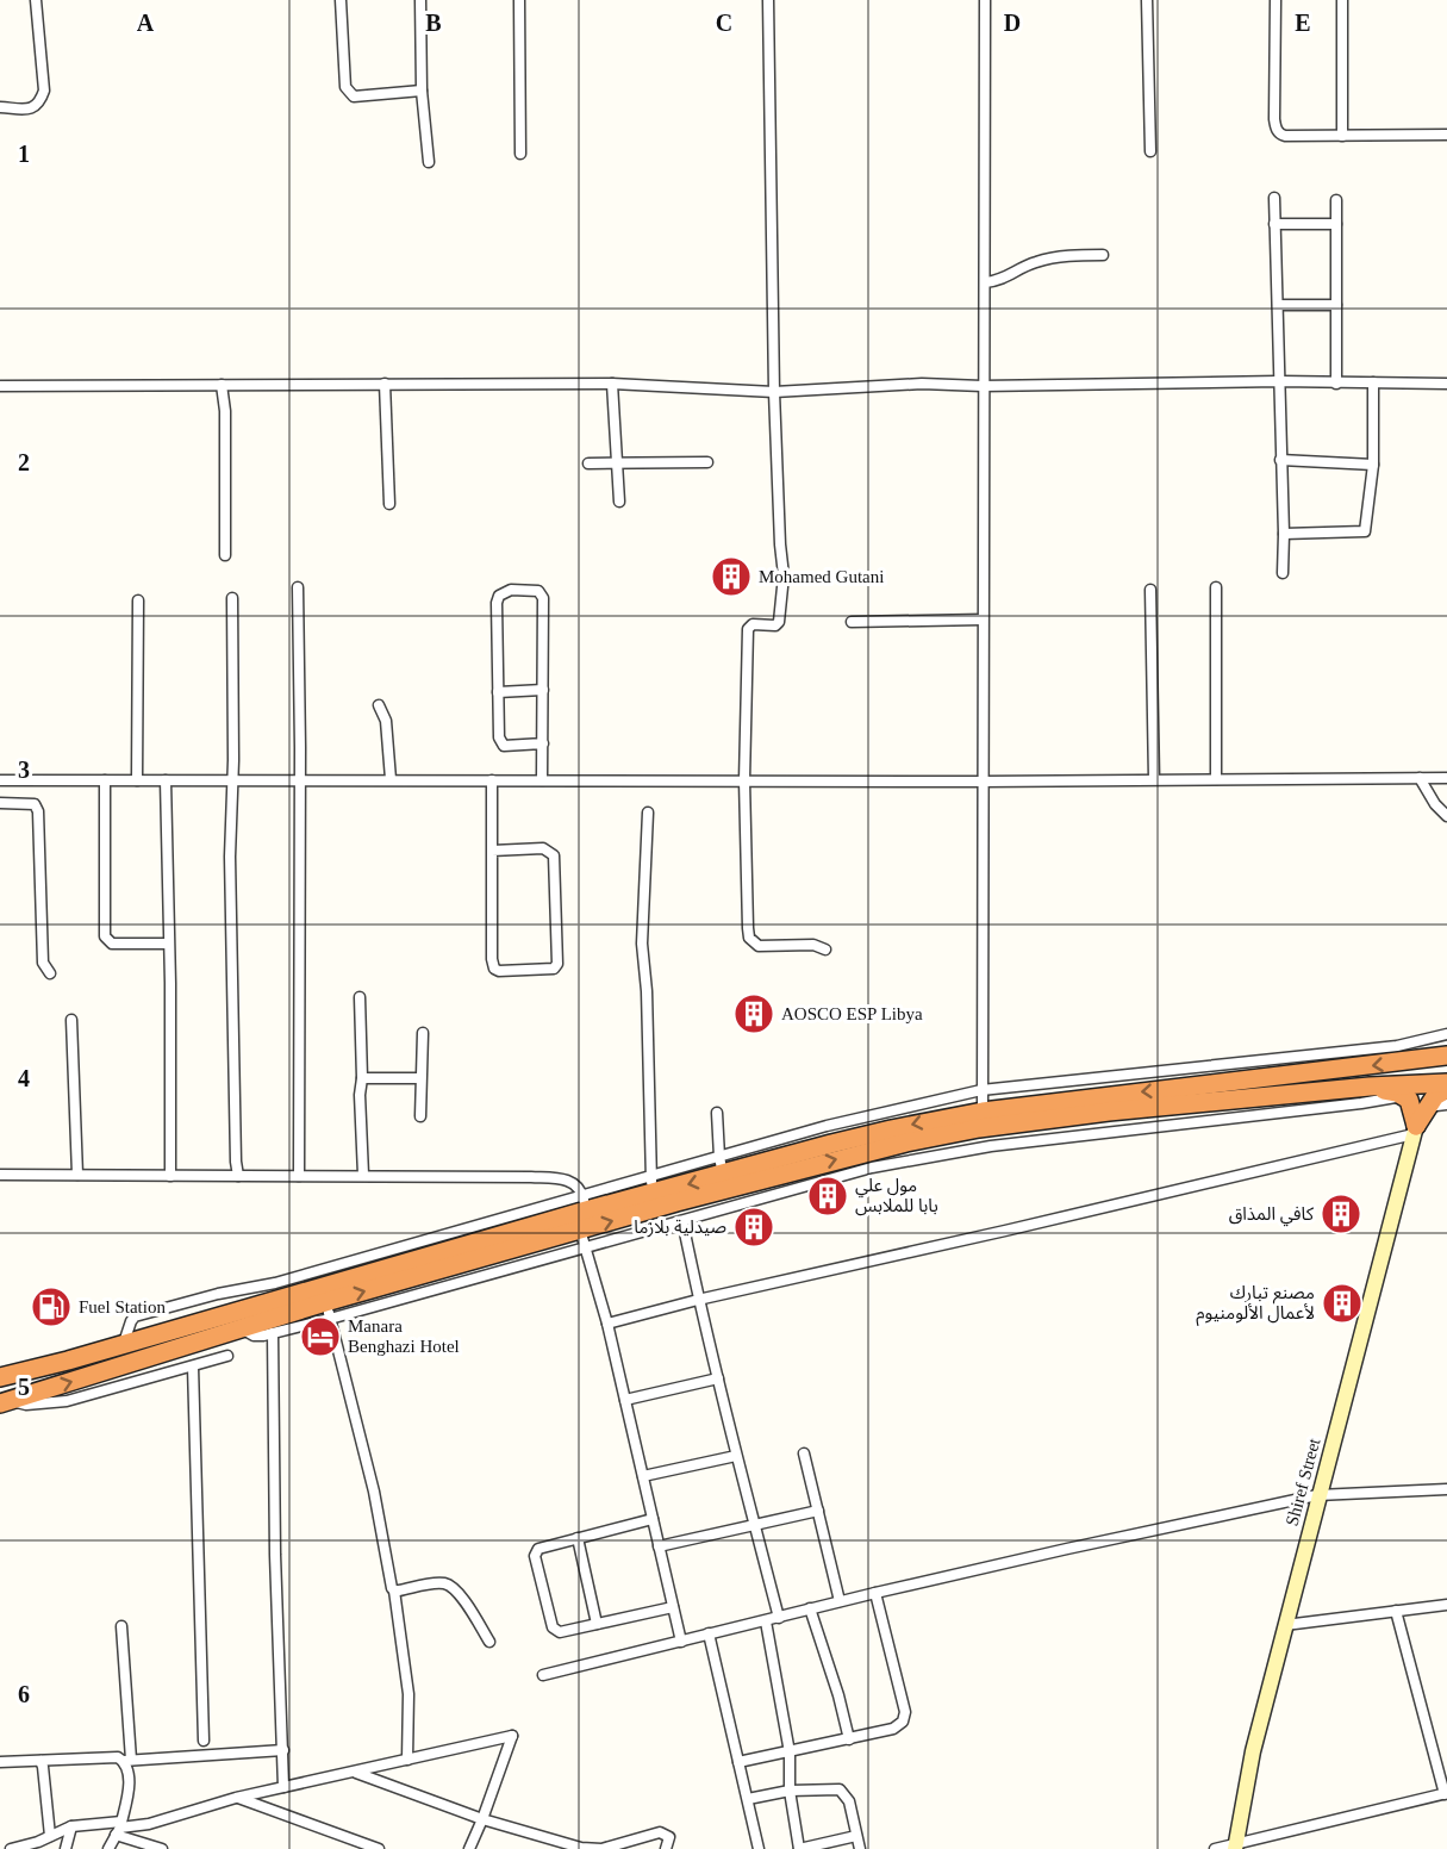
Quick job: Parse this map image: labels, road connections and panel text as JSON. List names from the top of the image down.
{
  "streets": {
    "main road": ["Shiref Street"]
  },
  "places": {
    "building": [
      "Mohamed Gutani",
      "AOSCO ESP Libya",
      "مول علي بابا للملابس",
      "كافي المذاق",
      "صيدلية بلازما",
      "مصنع تبارك لأعمال الألومنيوم"
    ],
    "fuel station": ["Fuel Station"],
    "hotel": ["Manara Benghazi Hotel"]
  },
  "grid": {
    "columns": [
      "A",
      "B",
      "C",
      "D",
      "E"
    ],
    "rows": [
      "1",
      "2",
      "3",
      "4",
      "5",
      "6"
    ]
  }
}
